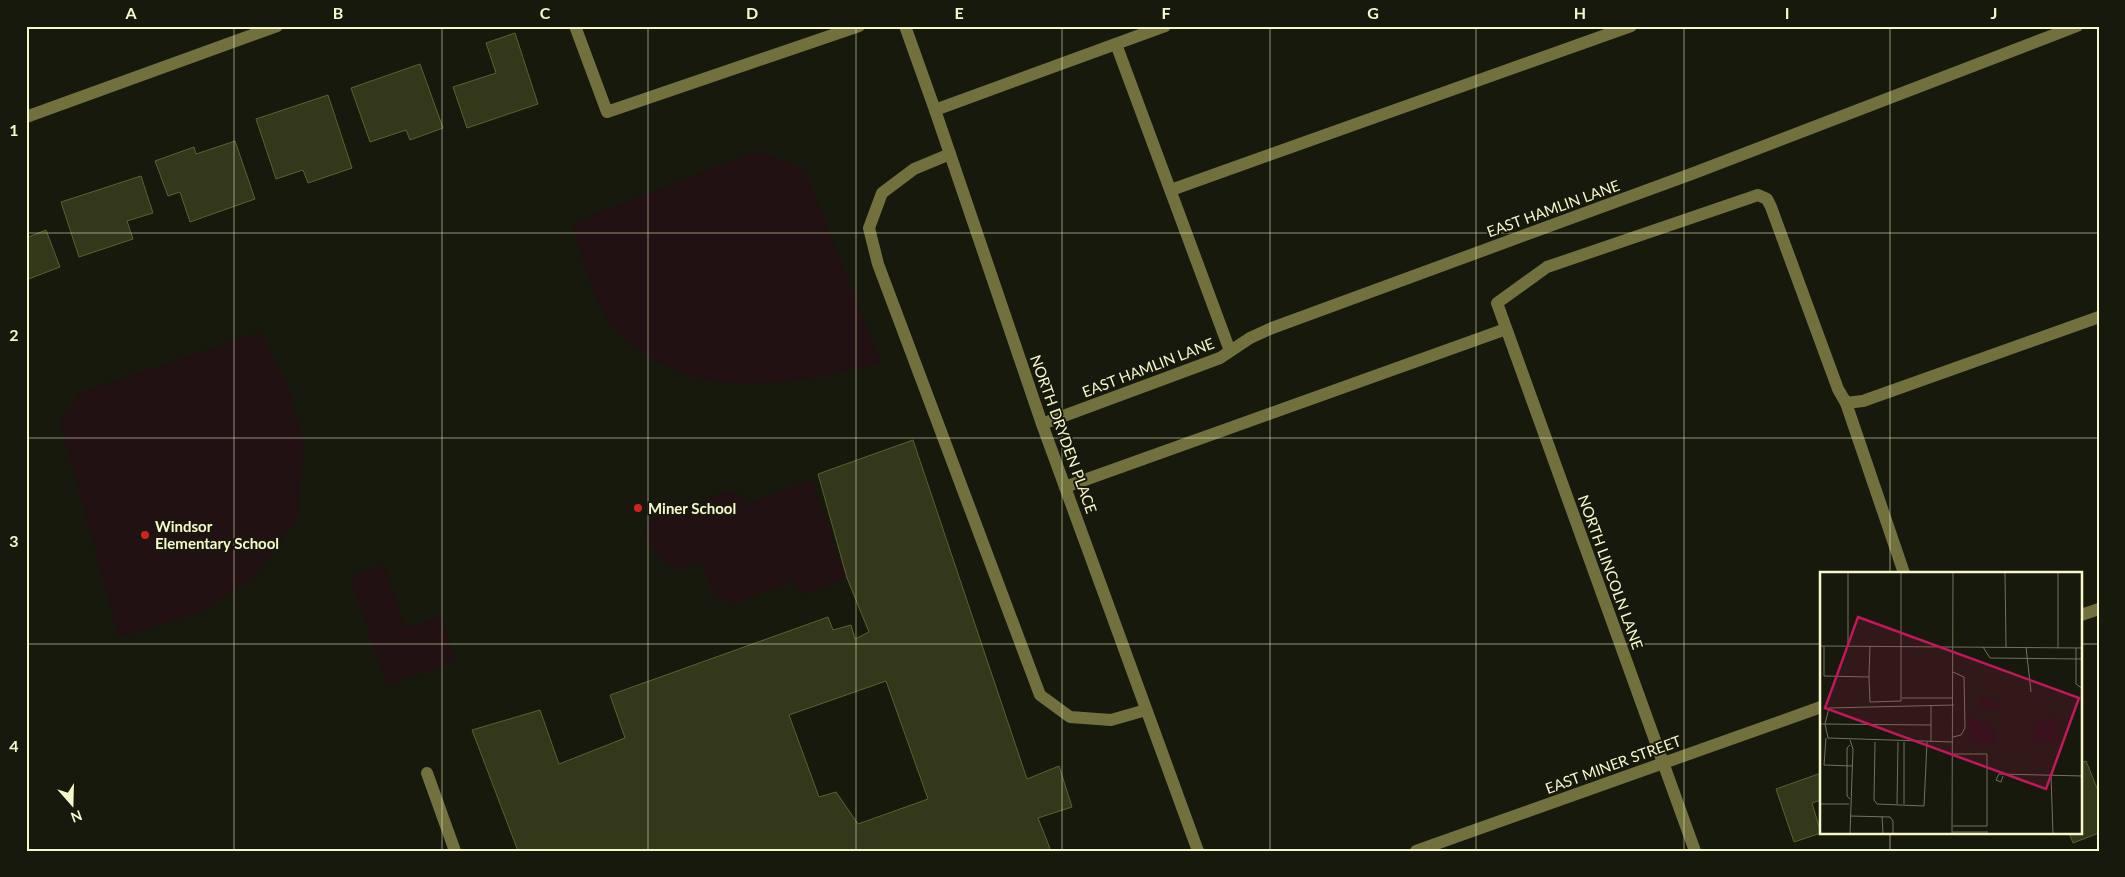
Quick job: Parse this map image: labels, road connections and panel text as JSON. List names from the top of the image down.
{
  "streets": {
    "street": [
      "EAST HAMLIN LANE",
      "NORTH DRYDEN PLACE",
      "NORTH LINCOLN LANE",
      "EAST MINER STREET"
    ]
  },
  "crossings": [
    ["EAST HAMLIN LANE", "NORTH DRYDEN PLACE"],
    ["NORTH LINCOLN LANE", "EAST MINER STREET"]
  ],
  "places": ["Miner School", "Windsor Elementary School"],
  "north": "bottom",
  "grid": {
    "columns": [
      "A",
      "B",
      "C",
      "D",
      "E",
      "F",
      "G",
      "H",
      "I",
      "J"
    ],
    "rows": [
      "1",
      "2",
      "3",
      "4"
    ]
  }
}
